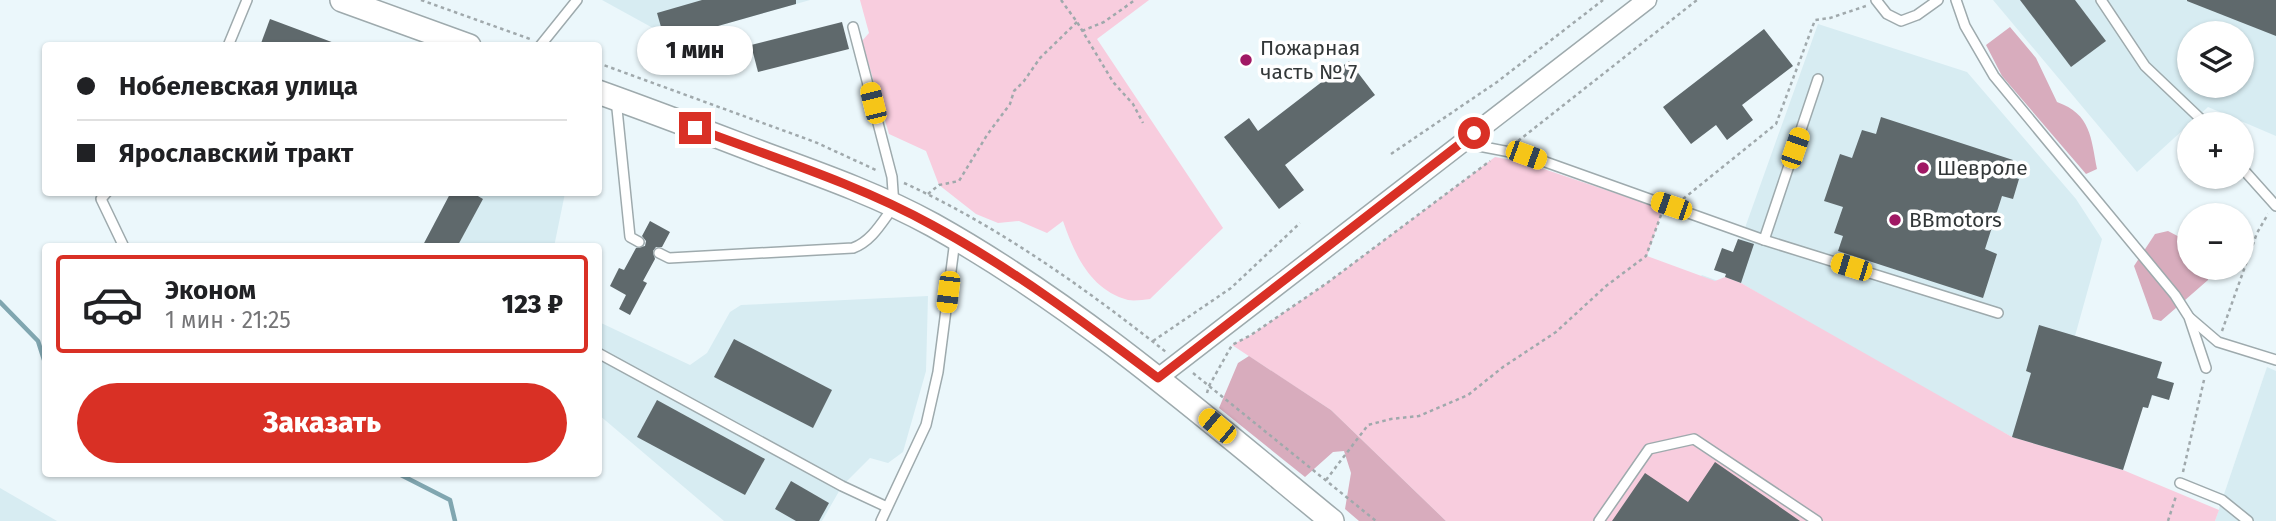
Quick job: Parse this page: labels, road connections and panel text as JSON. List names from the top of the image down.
{
  "places": ["Пожарная часть № 7", "Шевроле", "BBmotors"],
  "page": {
    "map_buttons": ["+", "−"],
    "bubble": "1 мин",
    "banner": ["Нобелевская улица", "Ярославский тракт"],
    "list": [
      {
        "name": "Эконом",
        "note": "1 мин · 21:25",
        "value": "123 ₽"
      }
    ],
    "buttons": "Заказать"
  }
}
